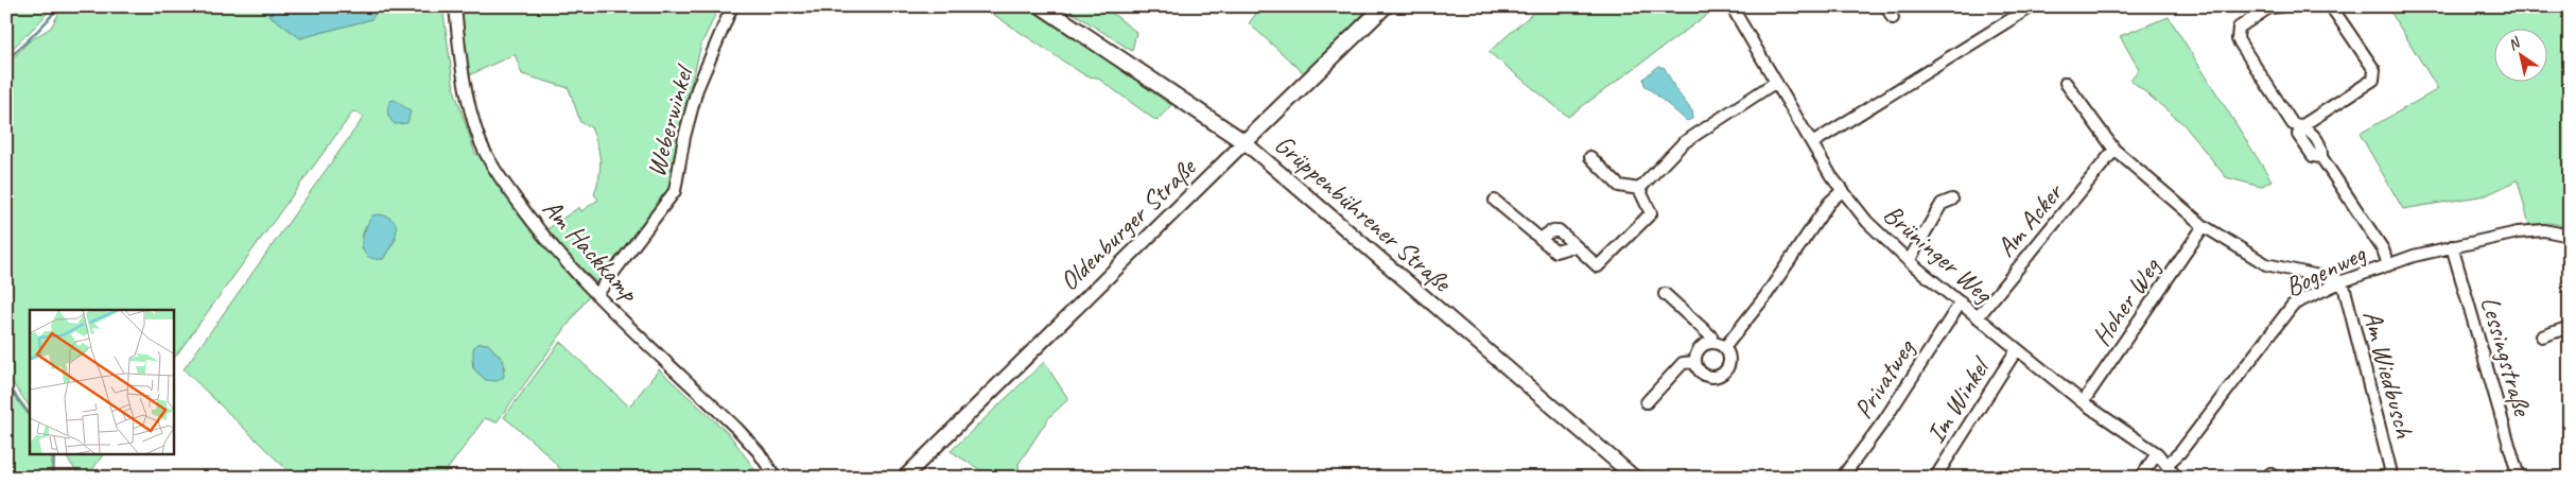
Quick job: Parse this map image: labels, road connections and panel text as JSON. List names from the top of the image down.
{
  "streets": {
    "main road": ["Grüppenbührener Straße", "Oldenburger Straße"],
    "street": [
      "Weberwinkel",
      "Am Acker",
      "Am Hackkamp",
      "Brüninger Weg",
      "Bogenweg",
      "Hoher Weg",
      "Lessingstraße",
      "Am Wiedbusch",
      "Privatweg",
      "Im Winkel"
    ]
  },
  "crossings": [
    ["Weberwinkel", "Am Hackkamp"],
    ["Grüppenbührener Straße", "Oldenburger Straße"],
    ["Am Acker", "Brüninger Weg"],
    ["Brüninger Weg", "Bogenweg"],
    ["Brüninger Weg", "Hoher Weg"],
    ["Brüninger Weg", "Privatweg"],
    ["Brüninger Weg", "Im Winkel"],
    ["Bogenweg", "Lessingstraße"],
    ["Bogenweg", "Am Wiedbusch"]
  ],
  "north": "top left"
}
